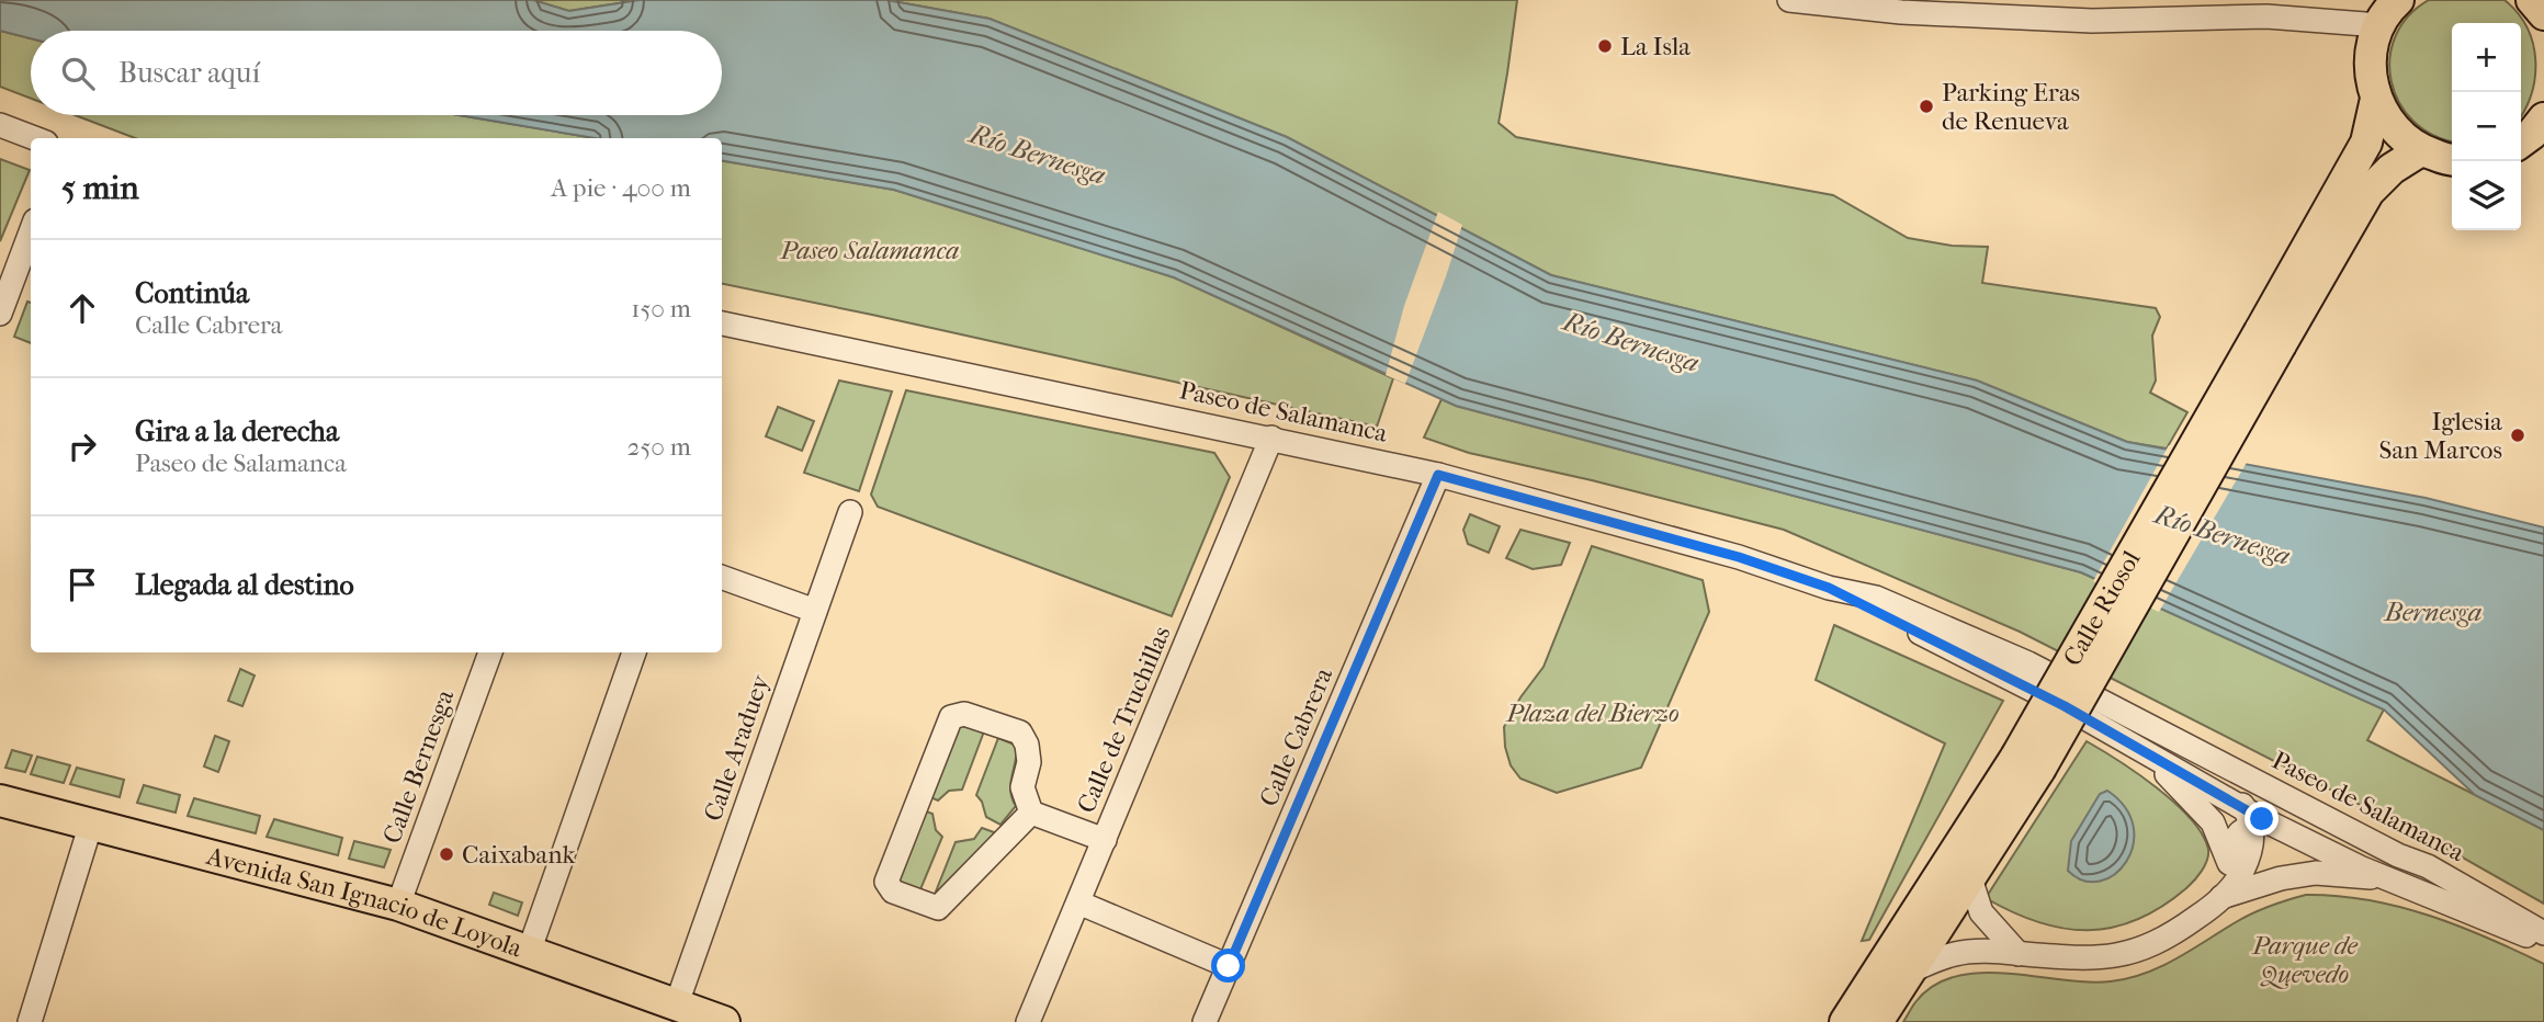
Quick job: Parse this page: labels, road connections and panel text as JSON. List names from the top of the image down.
{
  "streets": {
    "main road": ["Calle Riosol", "Avenida San Ignacio de Loyola"],
    "street": [
      "Paseo de Salamanca",
      "Calle de Truchillas",
      "Calle Cabrera",
      "Calle Araduey",
      "Calle Bernesga"
    ]
  },
  "crossings": [
    ["Paseo de Salamanca", "Calle de Truchillas"],
    ["Paseo de Salamanca", "Calle Cabrera"],
    ["Calle Araduey", "Avenida San Ignacio de Loyola"],
    ["Calle Bernesga", "Avenida San Ignacio de Loyola"]
  ],
  "water": ["Río Bernesga", "Bernesga"],
  "parks": ["Paseo Salamanca", "Plaza del Bierzo", "Parque de Quevedo"],
  "places": [
    "La Isla",
    "Parking Eras de Renueva",
    "Iglesia San Marcos",
    "Caixabank"
  ],
  "page": {
    "map_buttons": ["+", "−"],
    "search": "Buscar aquí",
    "heading": ["5 min", "A pie · 400 m"],
    "list": [
      ["Continúa", "Calle Cabrera", "150 m"],
      ["Gira a la derecha", "Paseo de Salamanca", "250 m"],
      "Llegada al destino"
    ]
  }
}
